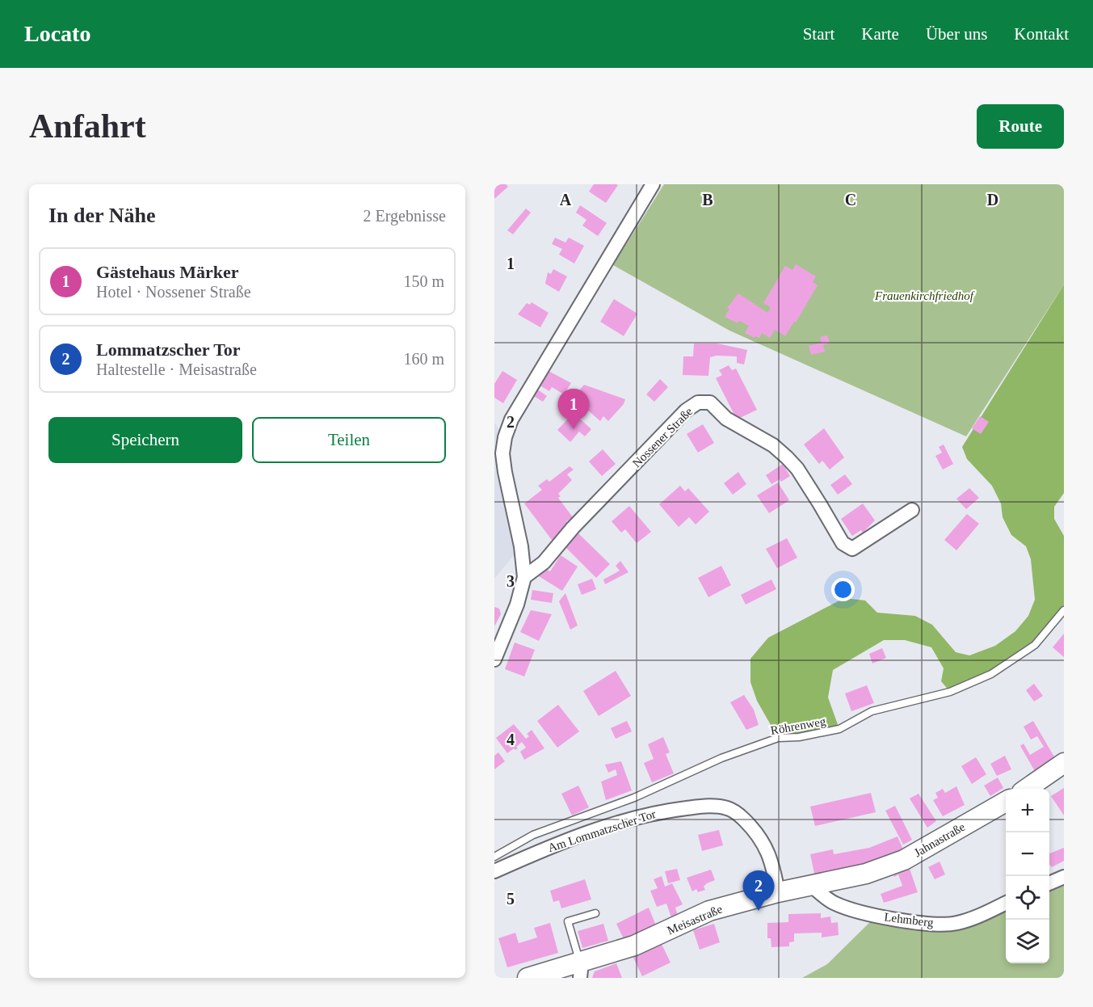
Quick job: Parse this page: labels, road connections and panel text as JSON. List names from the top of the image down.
{
  "streets": {
    "street": [
      "Nossener Straße",
      "Am Lommatzscher Tor",
      "Jahnastraße",
      "Meisastraße",
      "Lehmberg"
    ],
    "lane": ["Röhrenweg"]
  },
  "crossings": [
    ["Am Lommatzscher Tor", "Meisastraße"],
    ["Jahnastraße", "Meisastraße"],
    ["Meisastraße", "Lehmberg"]
  ],
  "parks": ["Frauenkirchfriedhof"],
  "page": {
    "header": "Locato",
    "nav": [
      "Start",
      "Karte",
      "Über uns",
      "Kontakt"
    ],
    "buttons": [
      "Route",
      ["Speichern", "Teilen"]
    ],
    "title": "Anfahrt",
    "heading": ["In der Nähe", "2 Ergebnisse"],
    "list": [
      {
        "mark": "1",
        "name": "Gästehaus Märker",
        "note": "Hotel · Nossener Straße",
        "value": "150 m"
      },
      {
        "mark": "2",
        "name": "Lommatzscher Tor",
        "note": "Haltestelle · Meisastraße",
        "value": "160 m"
      }
    ],
    "pins": ["1", "2"],
    "map_buttons": ["+", "−"]
  },
  "grid": {
    "columns": [
      "A",
      "B",
      "C",
      "D"
    ],
    "rows": [
      "1",
      "2",
      "3",
      "4",
      "5"
    ]
  }
}
